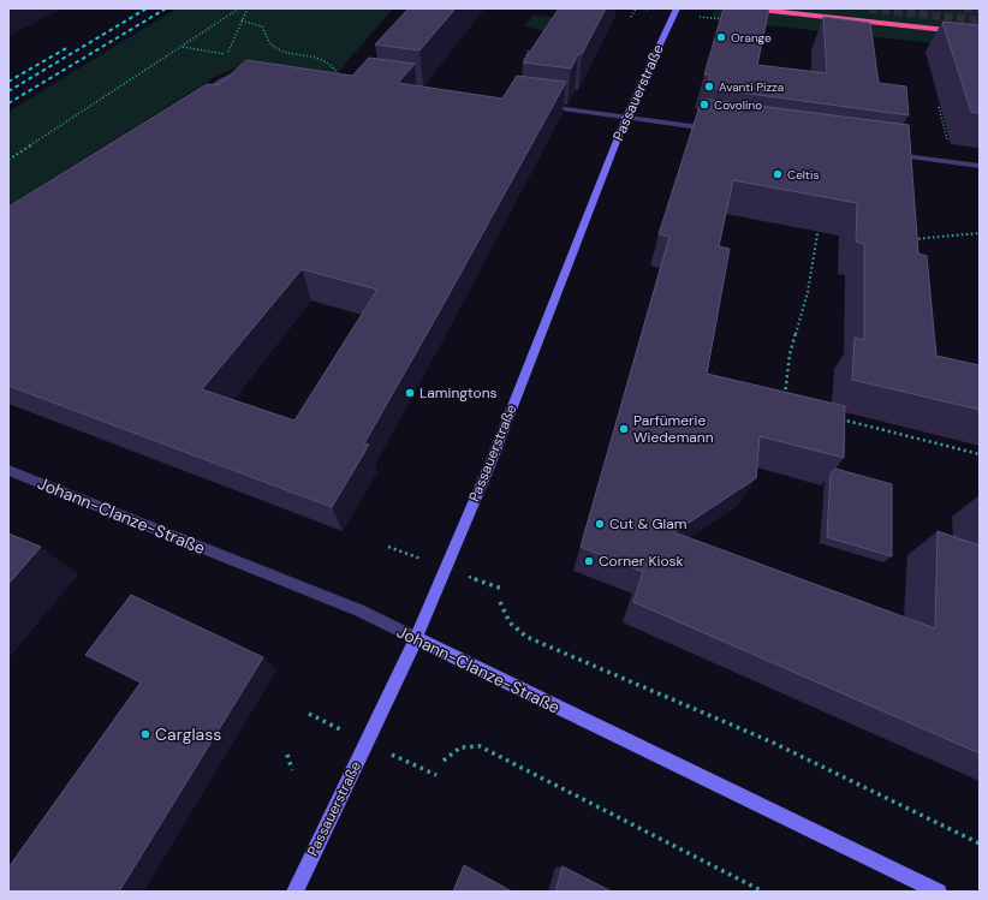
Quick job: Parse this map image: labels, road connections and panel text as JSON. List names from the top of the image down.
{
  "streets": {
    "street": ["Passauerstraße", "Johann-Clanze-Straße"]
  },
  "crossings": [
    ["Passauerstraße", "Johann-Clanze-Straße"]
  ],
  "places": [
    "Orange",
    "Avanti Pizza",
    "Covolino",
    "Celtis",
    "Lamingtons",
    "Parfümerie Wiedemann",
    "Cut & Glam",
    "Corner Kiosk",
    "Carglass"
  ]
}
